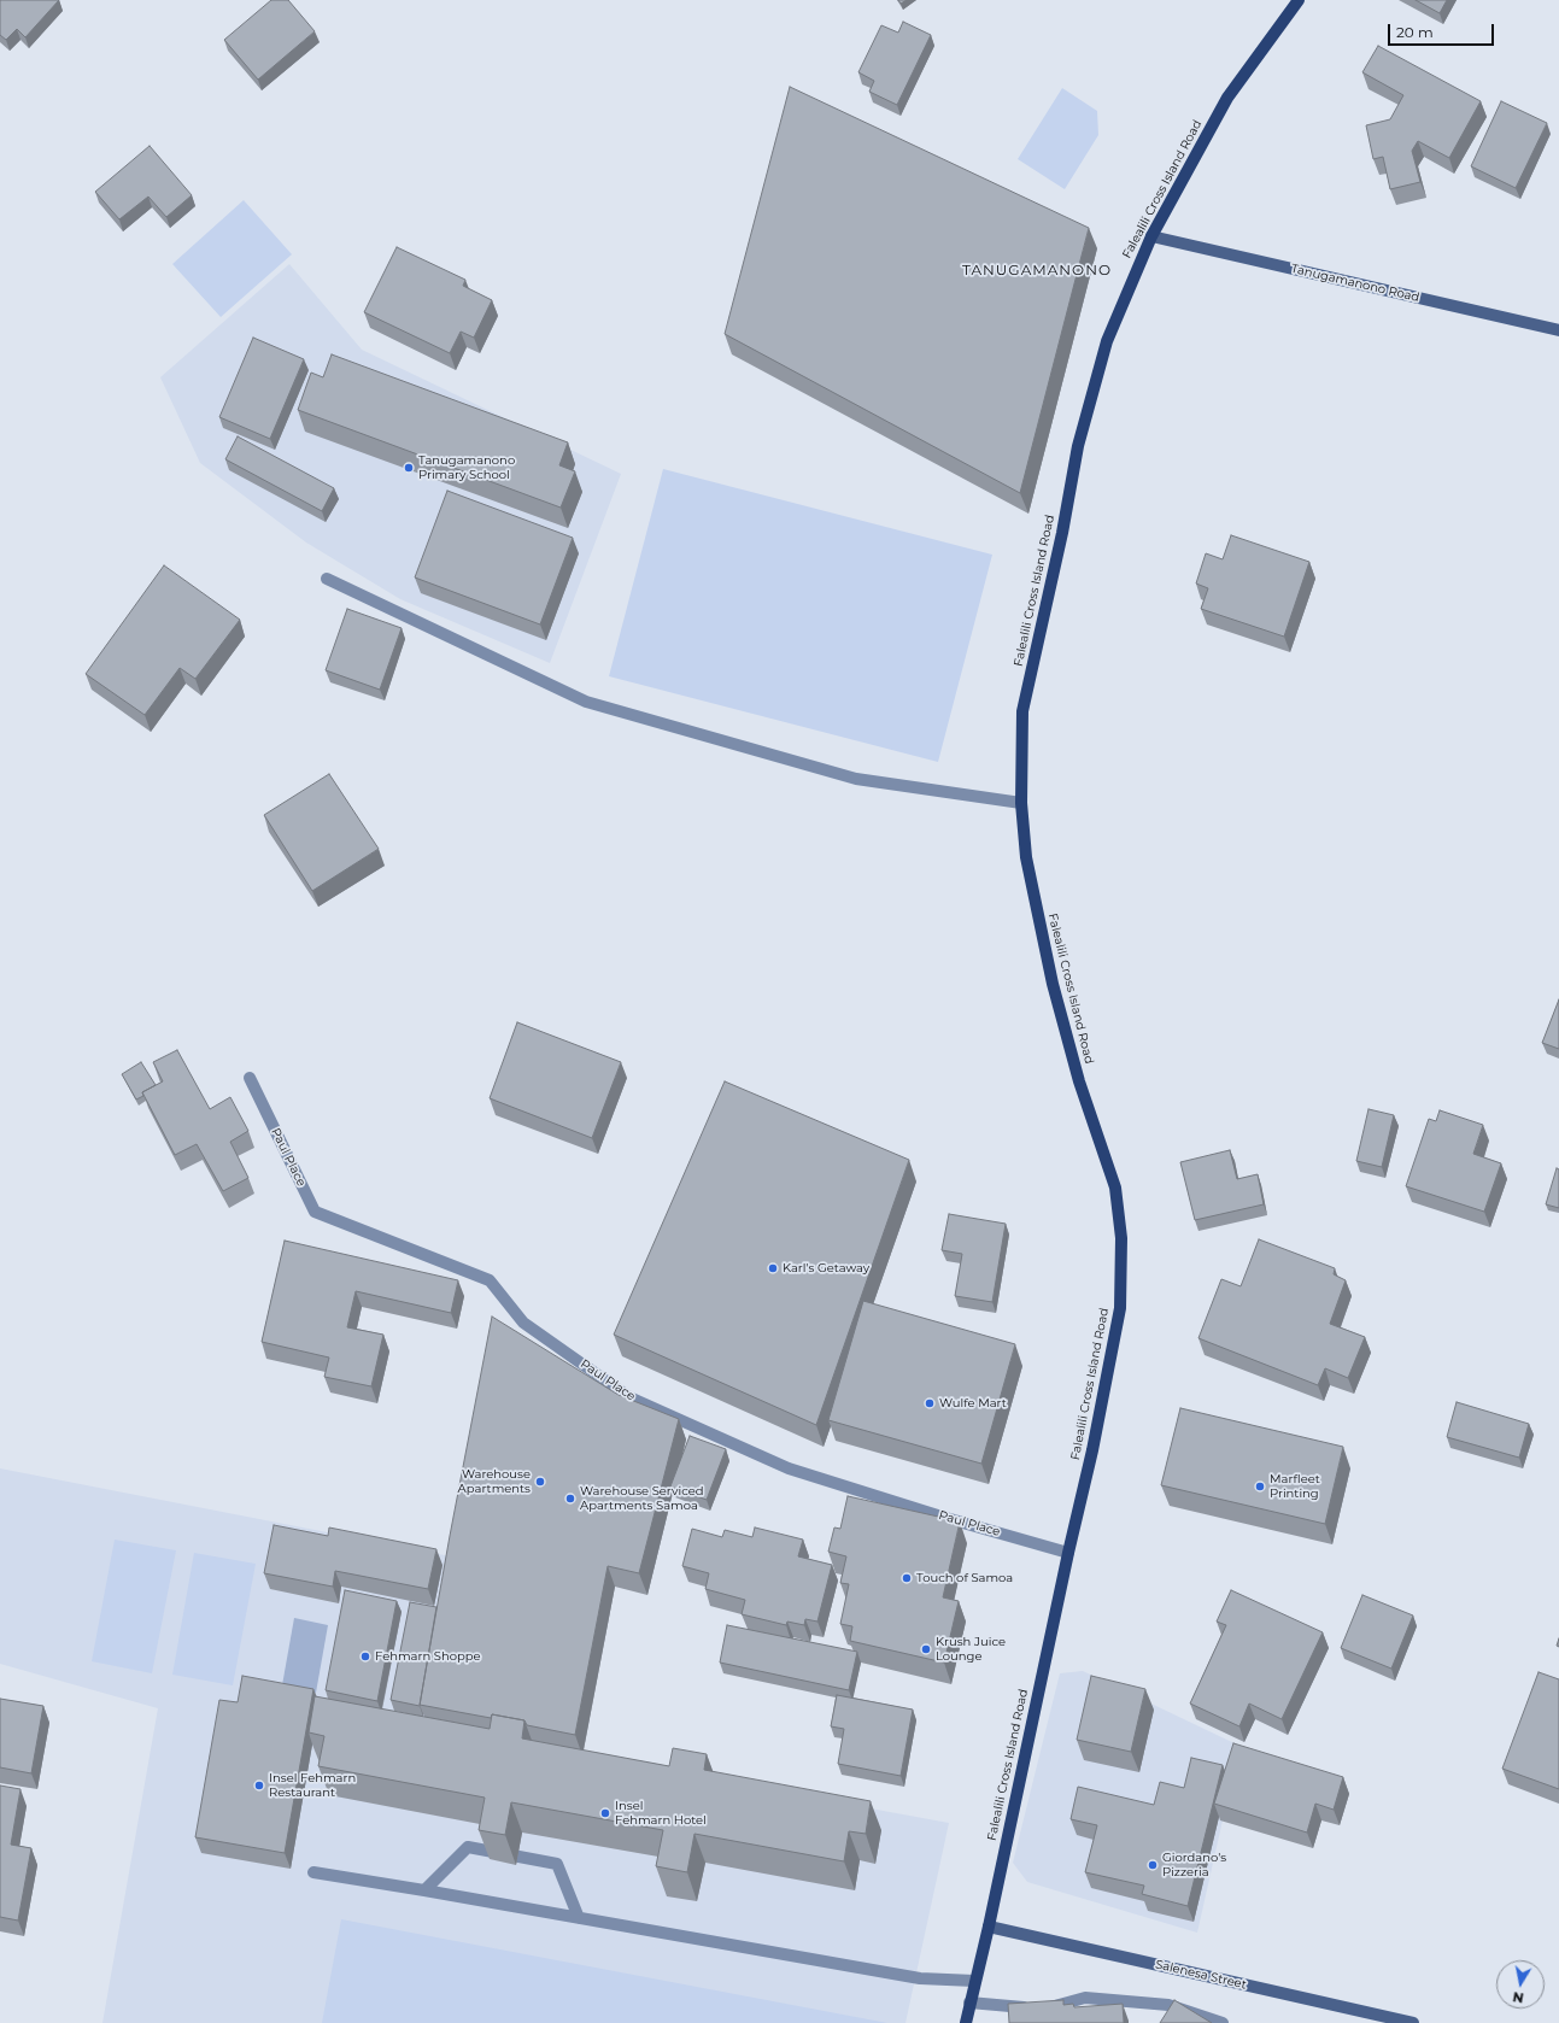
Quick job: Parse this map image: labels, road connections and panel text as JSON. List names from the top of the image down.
{
  "streets": {
    "main road": ["Falealili Cross Island Road", "Tanugamanono Road", "Salenesa Street"],
    "street": ["Paul Place"]
  },
  "crossings": [
    ["Falealili Cross Island Road", "Tanugamanono Road"],
    ["Falealili Cross Island Road", "Paul Place"],
    ["Falealili Cross Island Road", "Salenesa Street"]
  ],
  "districts": ["TANUGAMANONO"],
  "places": [
    "Tanugamanono Primary School",
    "Karl's Getaway",
    "Wulfe Mart",
    "Warehouse Apartments",
    "Marfleet Printing",
    "Warehouse Serviced Apartments Samoa",
    "Touch of Samoa",
    "Krush Juice Lounge",
    "Fehmarn Shoppe",
    "Insel Fehmarn Restaurant",
    "Insel Fehmarn Hotel",
    "Giordano's Pizzeria"
  ],
  "scale_bar": "20 m",
  "north": "bottom"
}
